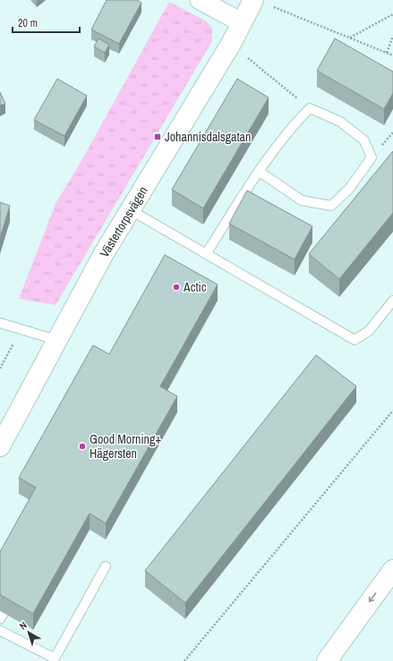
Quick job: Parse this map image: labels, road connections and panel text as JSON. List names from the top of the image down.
{
  "streets": {
    "main road": ["Västertorpsvägen"]
  },
  "places": {
    "transit": ["Johannisdalsgatan"],
    "other": ["Actic", "Good Morning+ Hägersten"]
  },
  "scale_bar": "20 m",
  "north": "top left"
}
